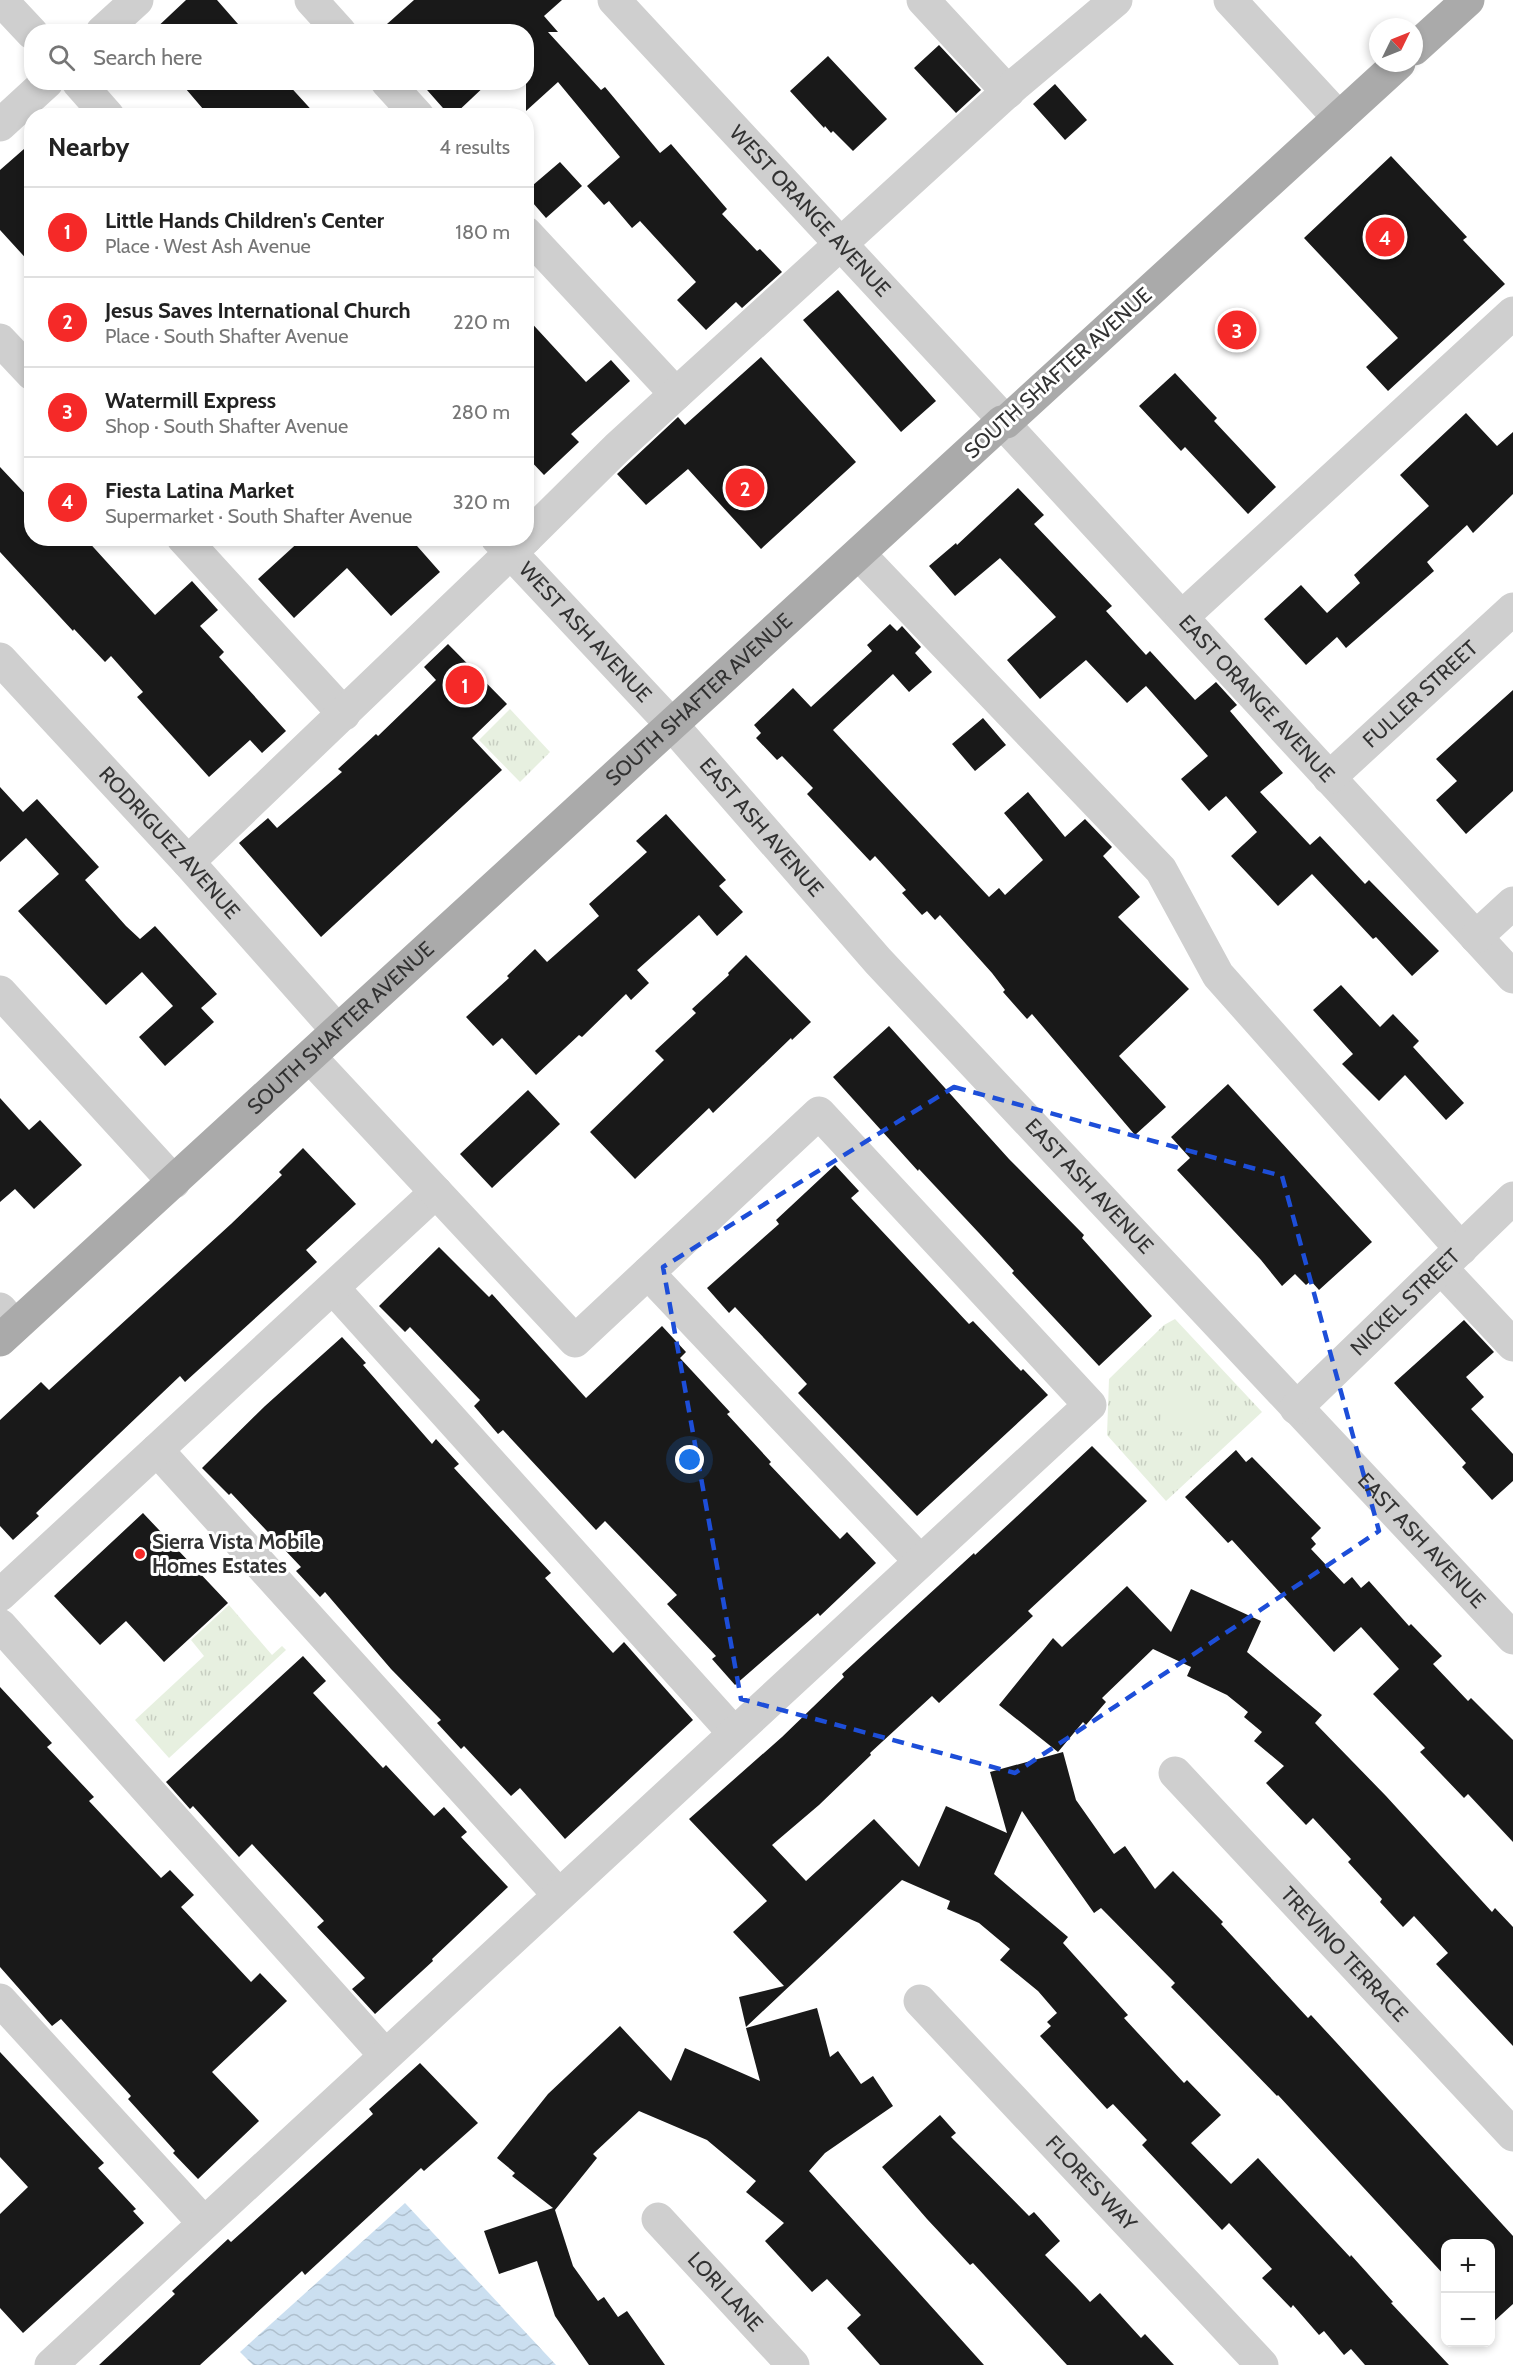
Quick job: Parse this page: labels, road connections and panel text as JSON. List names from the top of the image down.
{
  "streets": {
    "main road": ["SOUTH SHAFTER AVENUE"],
    "street": [
      "WEST ORANGE AVENUE",
      "WEST ASH AVENUE",
      "FULLER STREET",
      "EAST ORANGE AVENUE",
      "EAST ASH AVENUE",
      "RODRIGUEZ AVENUE",
      "NICKEL STREET",
      "TREVINO TERRACE",
      "FLORES WAY",
      "LORI LANE"
    ]
  },
  "crossings": [
    ["WEST ORANGE AVENUE", "SOUTH SHAFTER AVENUE"],
    ["WEST ORANGE AVENUE", "EAST ORANGE AVENUE"],
    ["SOUTH SHAFTER AVENUE", "WEST ASH AVENUE"],
    ["SOUTH SHAFTER AVENUE", "EAST ORANGE AVENUE"],
    ["SOUTH SHAFTER AVENUE", "EAST ASH AVENUE"],
    ["SOUTH SHAFTER AVENUE", "RODRIGUEZ AVENUE"],
    ["WEST ASH AVENUE", "EAST ASH AVENUE"],
    ["FULLER STREET", "EAST ORANGE AVENUE"],
    ["EAST ASH AVENUE", "NICKEL STREET"]
  ],
  "places": ["Sierra Vista Mobile Homes Estates"],
  "north": "top right",
  "page": {
    "search": "Search here",
    "heading": ["Nearby", "4 results"],
    "list": [
      {
        "mark": "1",
        "name": "Little Hands Children's Center",
        "note": "Place · West Ash Avenue",
        "value": "180 m"
      },
      {
        "mark": "2",
        "name": "Jesus Saves International Church",
        "note": "Place · South Shafter Avenue",
        "value": "220 m"
      },
      {
        "mark": "3",
        "name": "Watermill Express",
        "note": "Shop · South Shafter Avenue",
        "value": "280 m"
      },
      {
        "mark": "4",
        "name": "Fiesta Latina Market",
        "note": "Supermarket · South Shafter Avenue",
        "value": "320 m"
      }
    ],
    "pins": [
      "4",
      "3",
      "2",
      "1"
    ],
    "map_buttons": ["+", "−"]
  }
}
